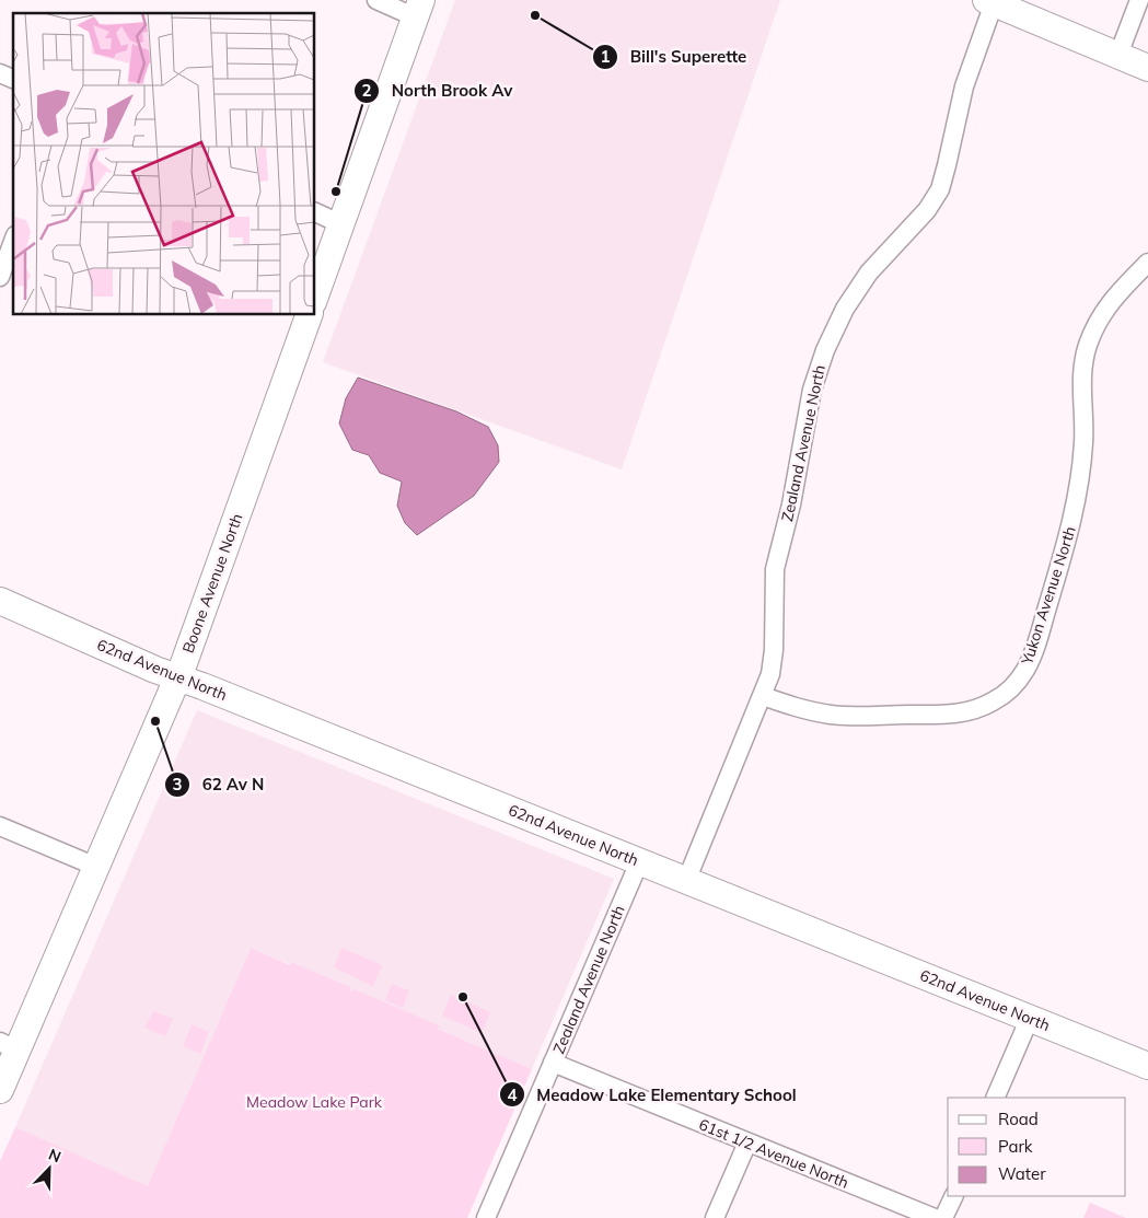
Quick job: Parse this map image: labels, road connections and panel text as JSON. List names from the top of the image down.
{
  "streets": {
    "street": [
      "Zealand Avenue North",
      "Boone Avenue North",
      "Yukon Avenue North",
      "62nd Avenue North",
      "61st 1/2 Avenue North"
    ]
  },
  "crossings": [
    ["Zealand Avenue North", "Yukon Avenue North"],
    ["Zealand Avenue North", "62nd Avenue North"],
    ["Zealand Avenue North", "61st 1/2 Avenue North"],
    ["Boone Avenue North", "62nd Avenue North"]
  ],
  "parks": ["Meadow Lake Park"],
  "places": [
    "Bill's Superette",
    "North Brook Av",
    "62 Av N",
    "Meadow Lake Elementary School"
  ],
  "legend": ["Road", "Park", "Water"],
  "north": "top right"
}
